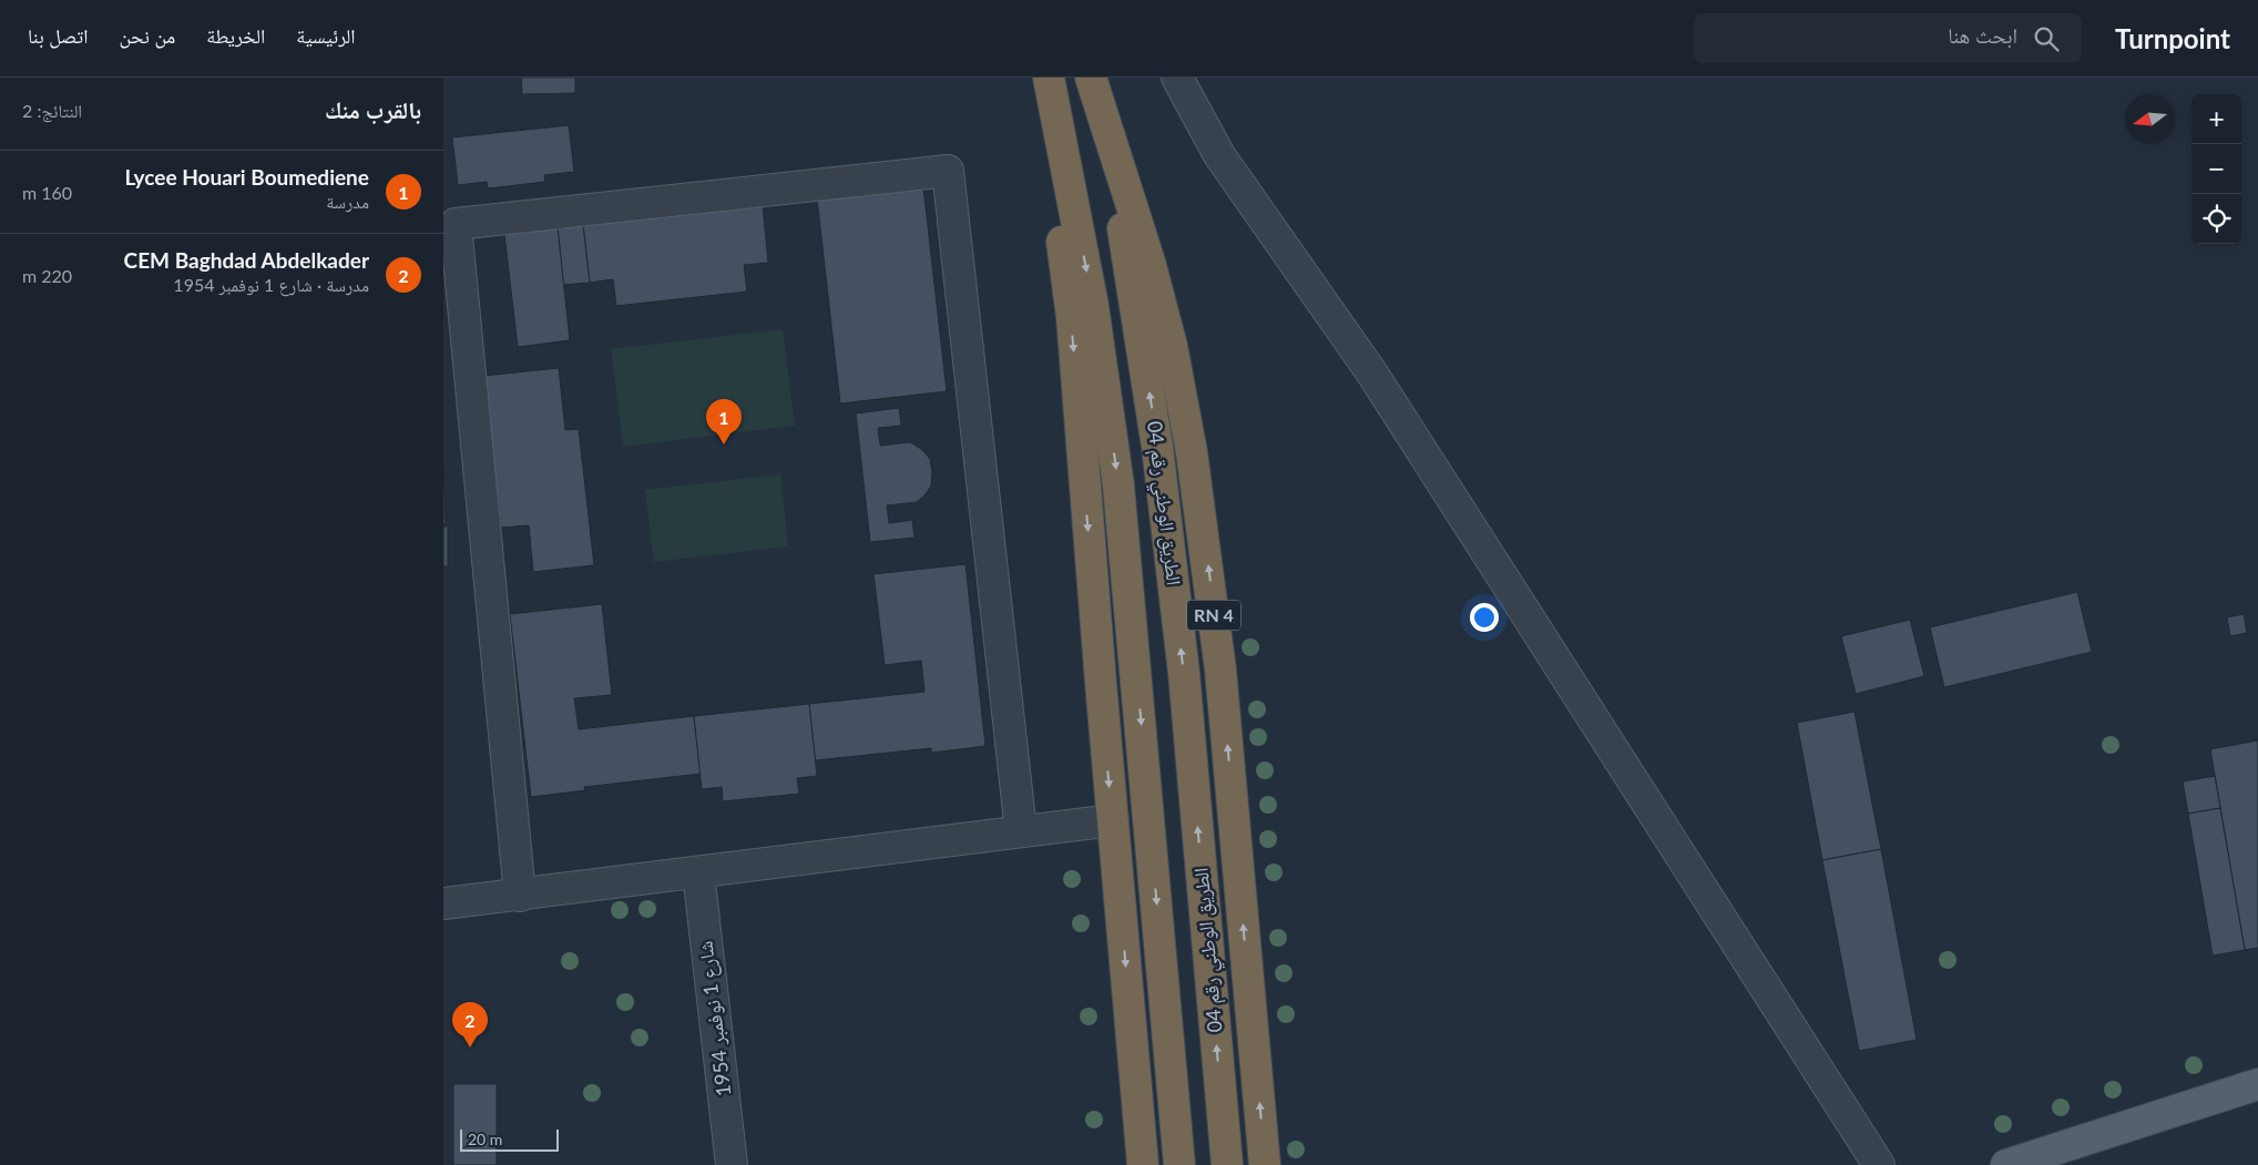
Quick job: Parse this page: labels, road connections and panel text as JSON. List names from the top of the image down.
{
  "streets": {
    "highway": ["الطريق الوطني رقم 04", "RN 4"],
    "street": ["شارع 1 نوفمبر 1954"]
  },
  "crossings": [
    ["الطريق الوطني رقم 04", "RN 4"]
  ],
  "scale_bar": "20 m",
  "north": "left",
  "page": {
    "header": "Turnpoint",
    "search": "ابحث هنا",
    "nav": [
      "الرئيسية",
      "الخريطة",
      "من نحن",
      "اتصل بنا"
    ],
    "heading": ["بالقرب منك", "النتائج: 2"],
    "map_buttons": ["+", "−"],
    "list": [
      {
        "mark": "1",
        "name": "Lycee Houari Boumediene",
        "note": "مدرسة",
        "value": "160 m"
      },
      {
        "mark": "2",
        "name": "CEM Baghdad Abdelkader",
        "note": "مدرسة · شارع 1 نوفمبر 1954",
        "value": "220 m"
      }
    ],
    "pins": ["1", "2"],
    "scale": "20 m"
  }
}
